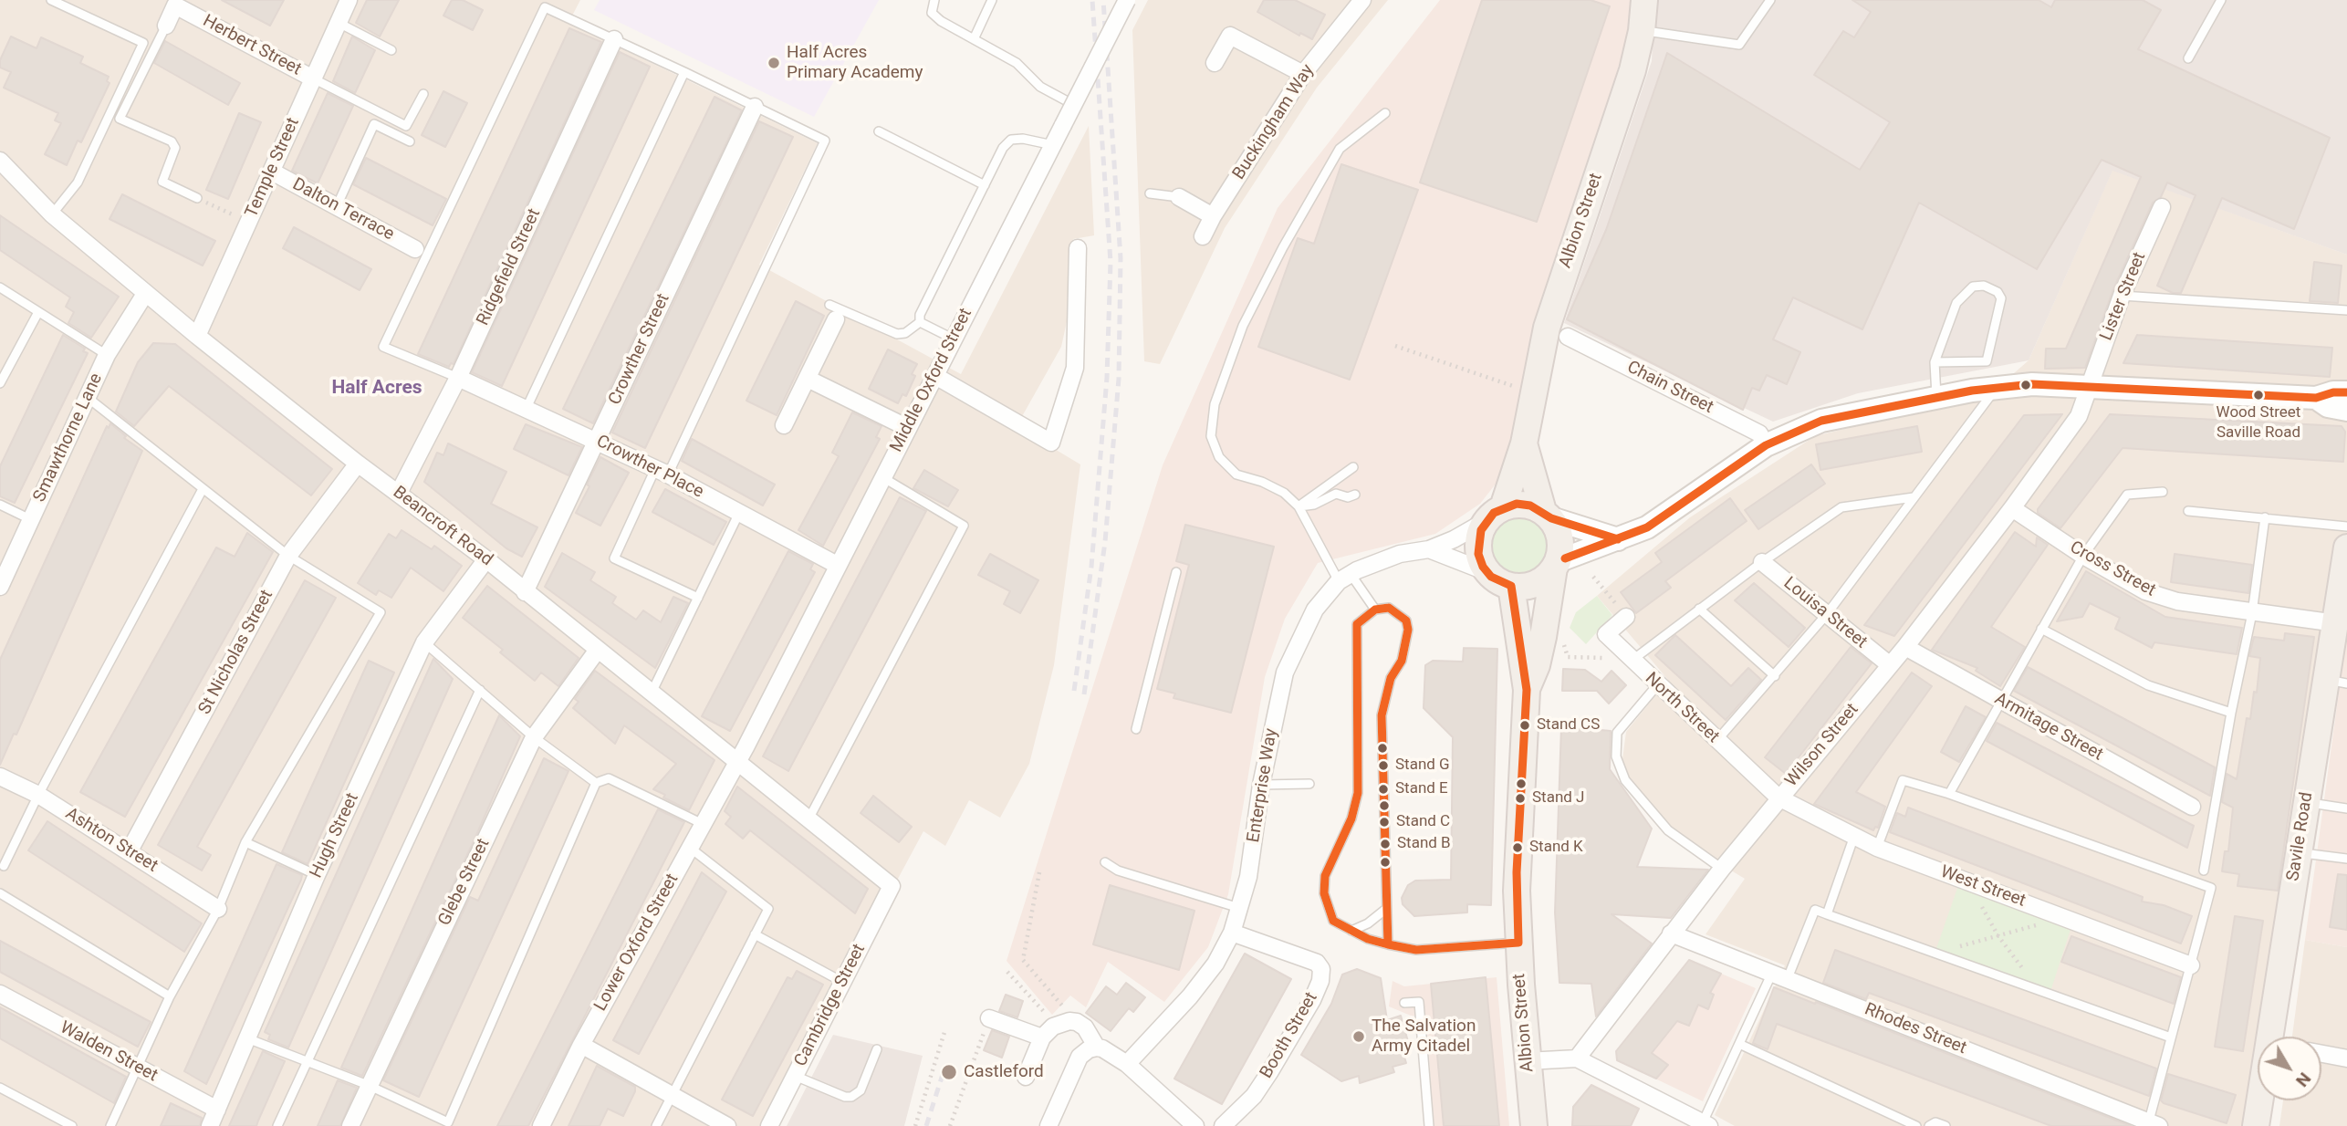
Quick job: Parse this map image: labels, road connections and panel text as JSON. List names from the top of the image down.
{
  "streets": {
    "main road": ["Albion Street", "Savile Road"],
    "street": [
      "Herbert Street",
      "Buckingham Way",
      "Temple Street",
      "Dalton Terrace",
      "Ridgefield Street",
      "Lister Street",
      "Crowther Street",
      "Middle Oxford Street",
      "Chain Street",
      "Smawthorne Lane",
      "Crowther Place",
      "Beancroft Road",
      "Cross Street",
      "Louisa Street",
      "St Nicholas Street",
      "North Street",
      "Armitage Street",
      "Wilson Street",
      "Enterprise Way",
      "Hugh Street",
      "Ashton Street",
      "Glebe Street",
      "West Street",
      "Lower Oxford Street",
      "Cambridge Street",
      "Rhodes Street",
      "Booth Street",
      "Walden Street"
    ]
  },
  "crossings": [
    ["Herbert Street", "Temple Street"],
    ["Temple Street", "Dalton Terrace"],
    ["Temple Street", "Beancroft Road"],
    ["Albion Street", "Enterprise Way"],
    ["Ridgefield Street", "Crowther Place"],
    ["Ridgefield Street", "Beancroft Road"],
    ["Lister Street", "Wilson Street"],
    ["Crowther Street", "Crowther Place"],
    ["Crowther Street", "Beancroft Road"],
    ["Middle Oxford Street", "Crowther Place"],
    ["Middle Oxford Street", "Beancroft Road"],
    ["Middle Oxford Street", "Lower Oxford Street"],
    ["Smawthorne Lane", "Beancroft Road"],
    ["Beancroft Road", "St Nicholas Street"],
    ["Beancroft Road", "Hugh Street"],
    ["Beancroft Road", "Glebe Street"],
    ["Beancroft Road", "Lower Oxford Street"],
    ["Beancroft Road", "Cambridge Street"],
    ["Cross Street", "Wilson Street"],
    ["Cross Street", "Savile Road"],
    ["Louisa Street", "Wilson Street"],
    ["St Nicholas Street", "Ashton Street"],
    ["North Street", "Wilson Street"],
    ["North Street", "West Street"],
    ["Armitage Street", "Wilson Street"],
    ["Wilson Street", "West Street"],
    ["Wilson Street", "Rhodes Street"],
    ["Enterprise Way", "Booth Street"],
    ["Hugh Street", "Walden Street"]
  ],
  "districts": ["Half Acres"],
  "places": [
    "Half Acres Primary Academy",
    "Wood Street Saville Road",
    "Stand CS",
    "Stand G",
    "Stand E",
    "Stand J",
    "Stand C",
    "Stand B",
    "Stand K",
    "The Salvation Army Citadel",
    "Castleford"
  ],
  "north": "bottom right"
}
